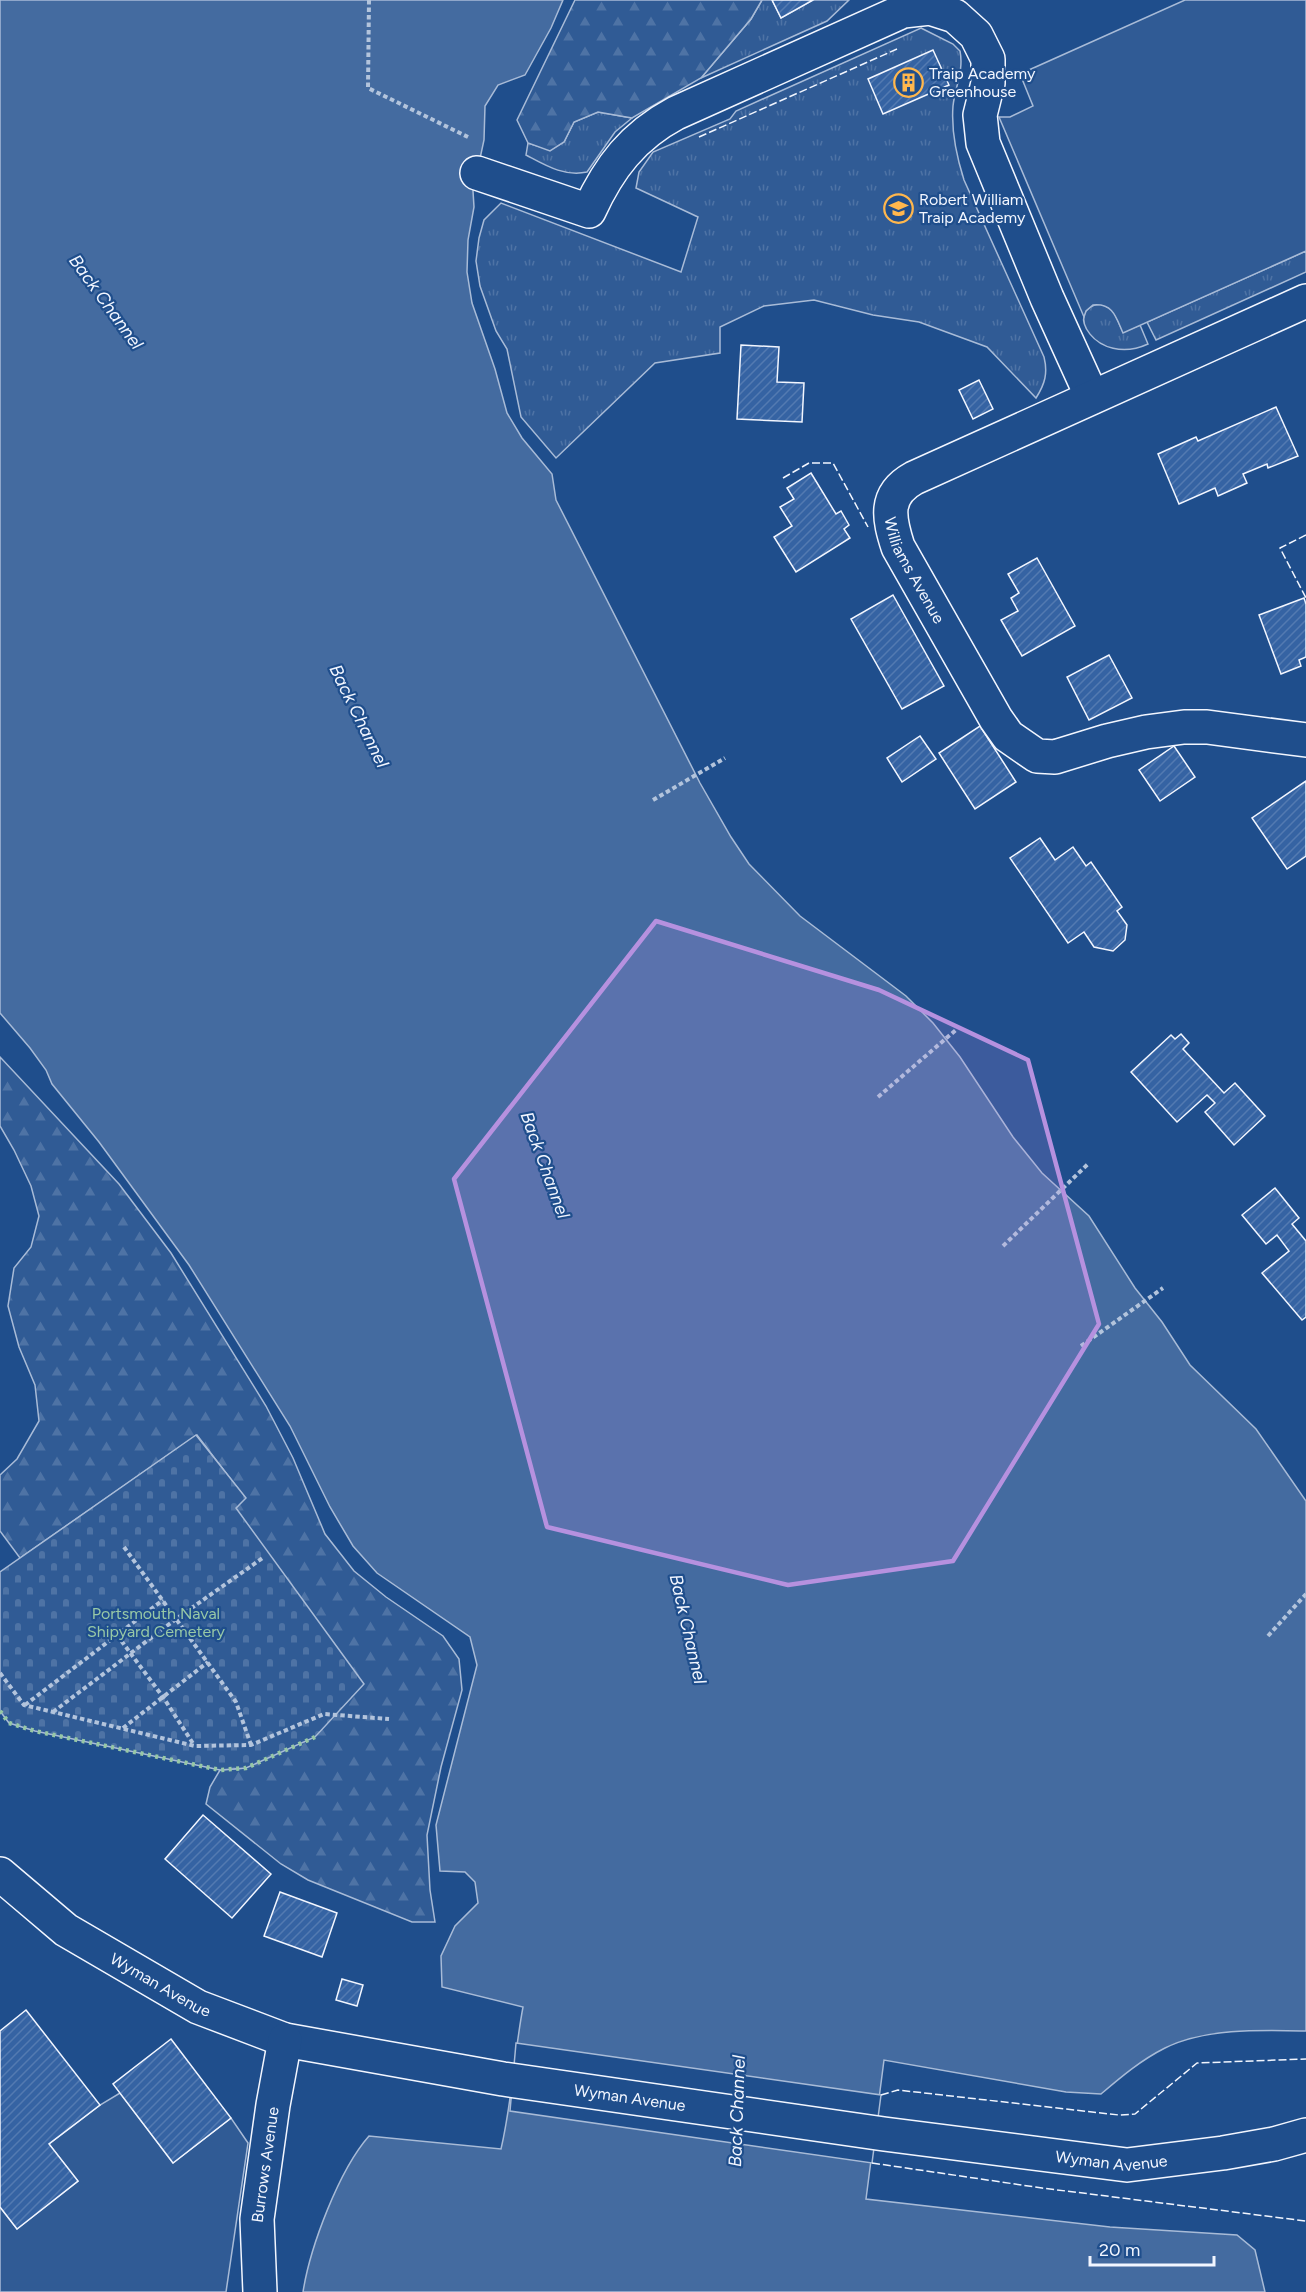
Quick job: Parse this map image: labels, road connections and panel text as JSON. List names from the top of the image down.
{
  "streets": {
    "street": ["Williams Avenue", "Wyman Avenue", "Burrows Avenue"]
  },
  "crossings": [
    ["Wyman Avenue", "Burrows Avenue"]
  ],
  "water": ["Back Channel"],
  "parks": ["Portsmouth Naval Shipyard Cemetery"],
  "places": {
    "building": ["Traip Academy Greenhouse"],
    "school or university": ["Robert William Traip Academy"]
  },
  "scale_bar": "20 m"
}
